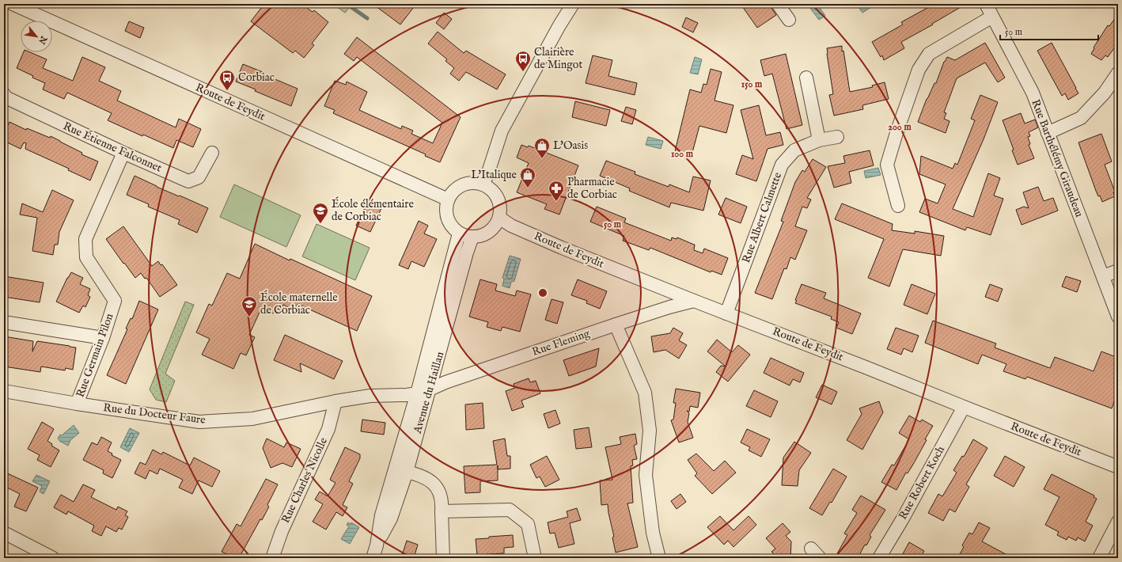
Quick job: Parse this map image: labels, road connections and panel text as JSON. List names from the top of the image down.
{
  "streets": {
    "street": [
      "Route de Feydit",
      "Rue Étienne Falconnet",
      "Rue Barthélémy Giraudeau",
      "Rue Albert Calmette",
      "Rue Fleming",
      "Rue Germain Pilon",
      "Avenue du Haillan",
      "Rue du Docteur Faure",
      "Rue Charles Nicolle",
      "Rue Robert Koch"
    ]
  },
  "crossings": [
    ["Route de Feydit", "Rue Albert Calmette"],
    ["Route de Feydit", "Rue Fleming"],
    ["Route de Feydit", "Avenue du Haillan"],
    ["Route de Feydit", "Rue Robert Koch"],
    ["Rue Étienne Falconnet", "Rue Germain Pilon"],
    ["Rue Fleming", "Avenue du Haillan"],
    ["Rue Fleming", "Rue du Docteur Faure"],
    ["Rue Germain Pilon", "Rue du Docteur Faure"],
    ["Avenue du Haillan", "Rue du Docteur Faure"],
    ["Rue du Docteur Faure", "Rue Charles Nicolle"]
  ],
  "places": {
    "bus stop": ["Clairière de Mingot", "Corbiac"],
    "shop": ["L'Oasis", "L'Italique"],
    "pharmacy": ["Pharmacie de Corbiac"],
    "school or university": ["École élémentaire de Corbiac", "École maternelle de Corbiac"]
  },
  "scale_bar": "50 m",
  "north": "bottom right",
  "rings": [
    "150 m",
    "200 m",
    "100 m",
    "50 m"
  ]
}
